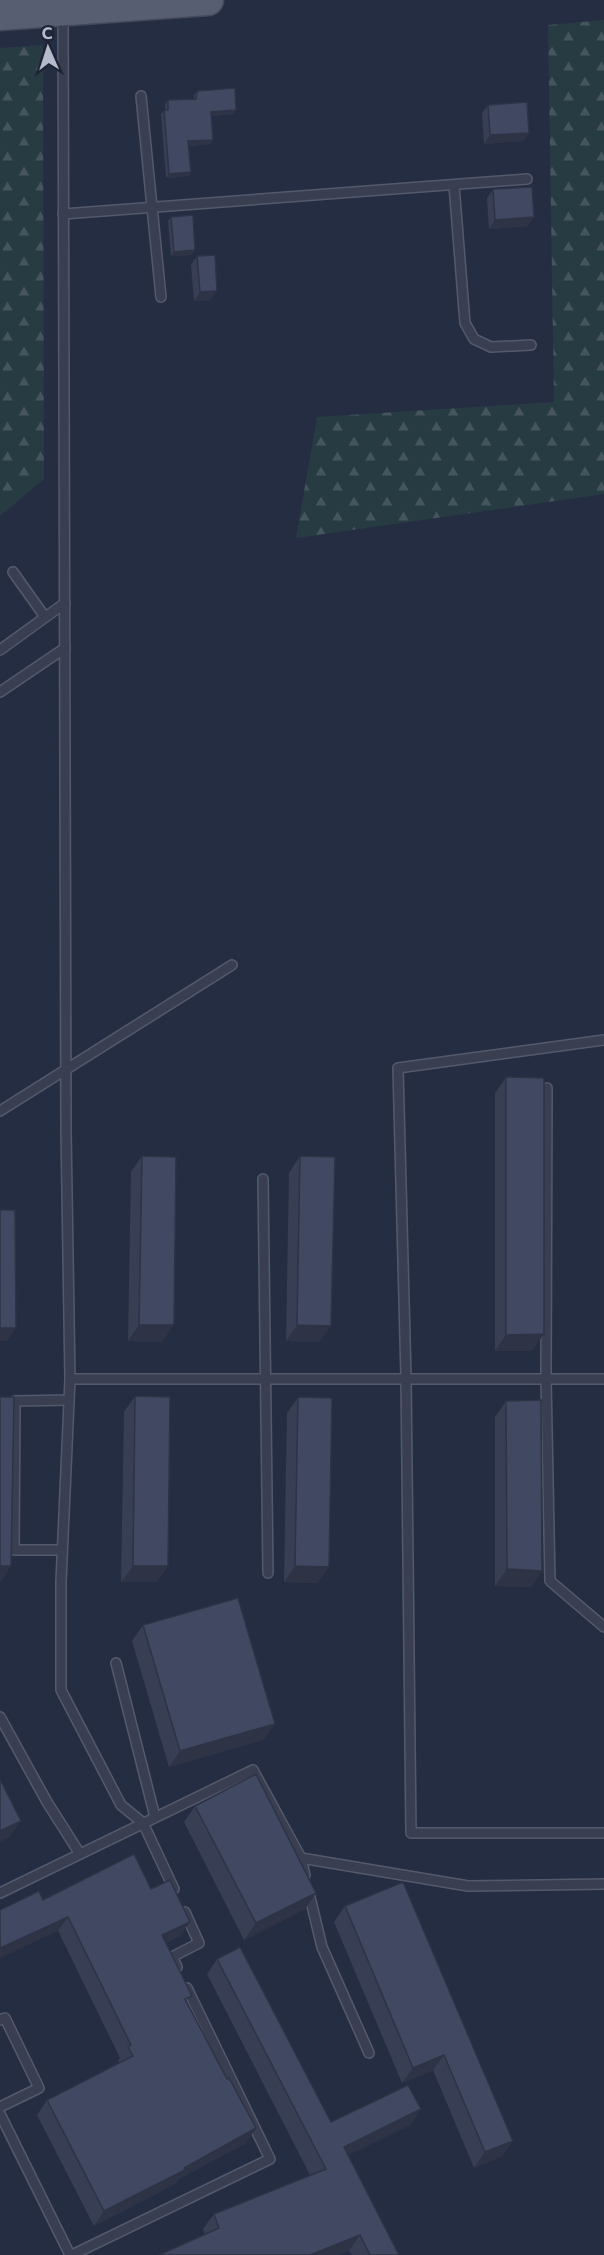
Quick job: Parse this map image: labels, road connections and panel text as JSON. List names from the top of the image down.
{
  "north": "top"
}
